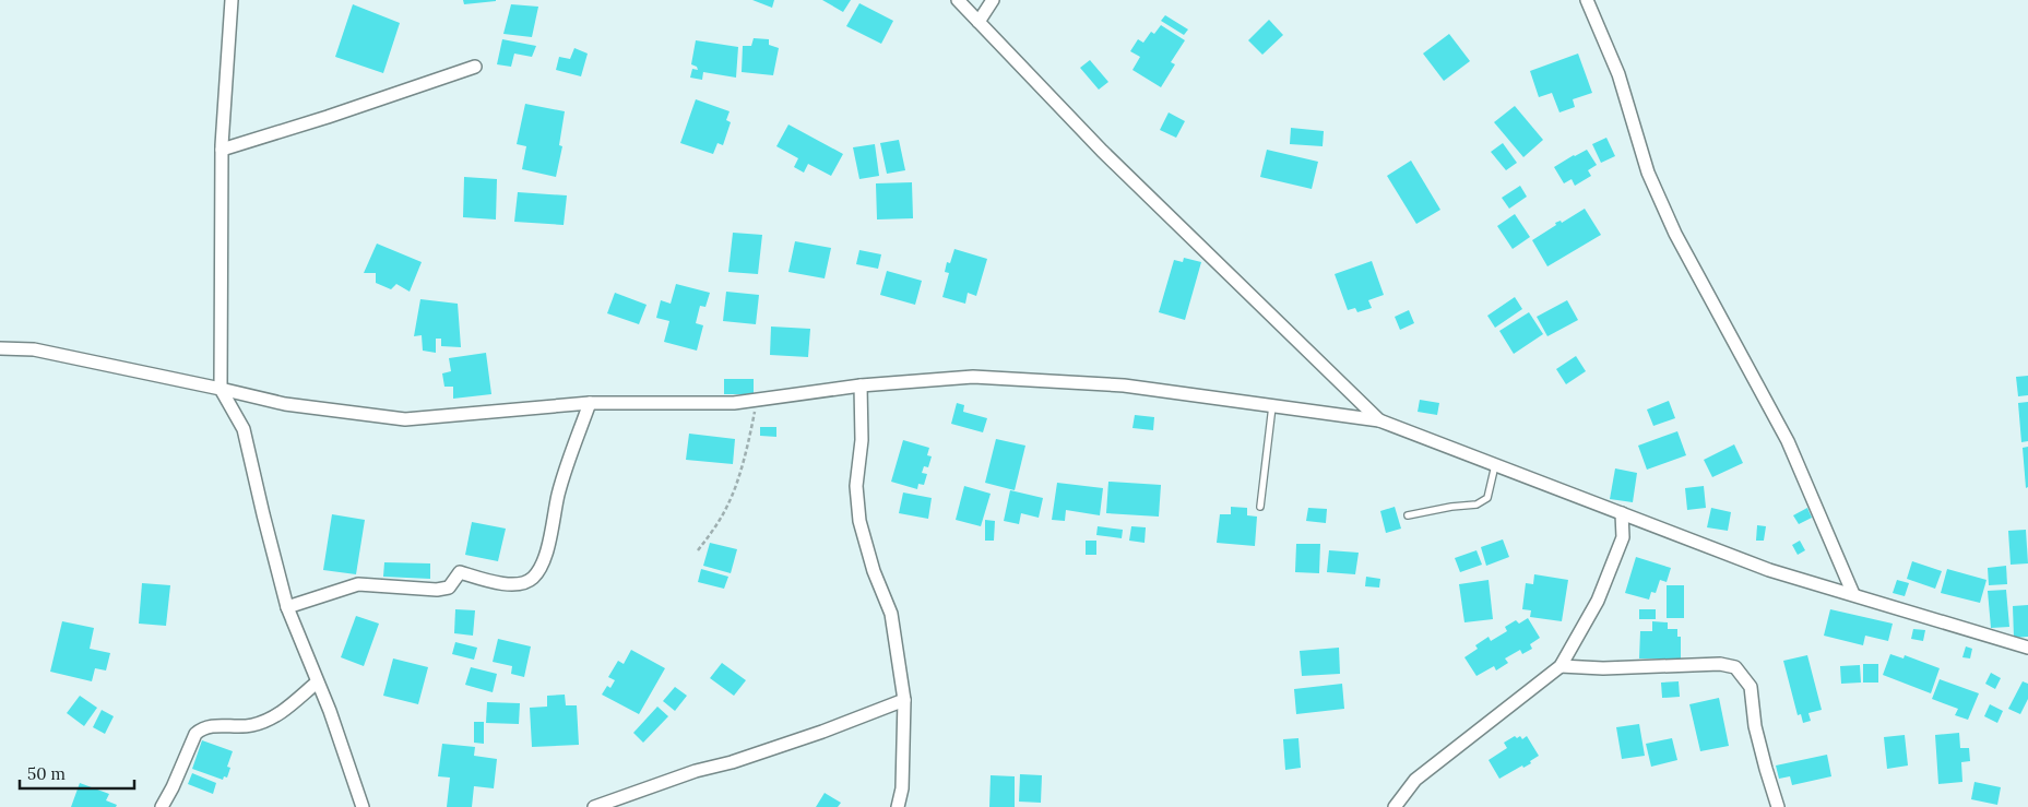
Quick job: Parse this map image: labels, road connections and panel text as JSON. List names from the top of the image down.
{
  "scale_bar": "50 m"
}
